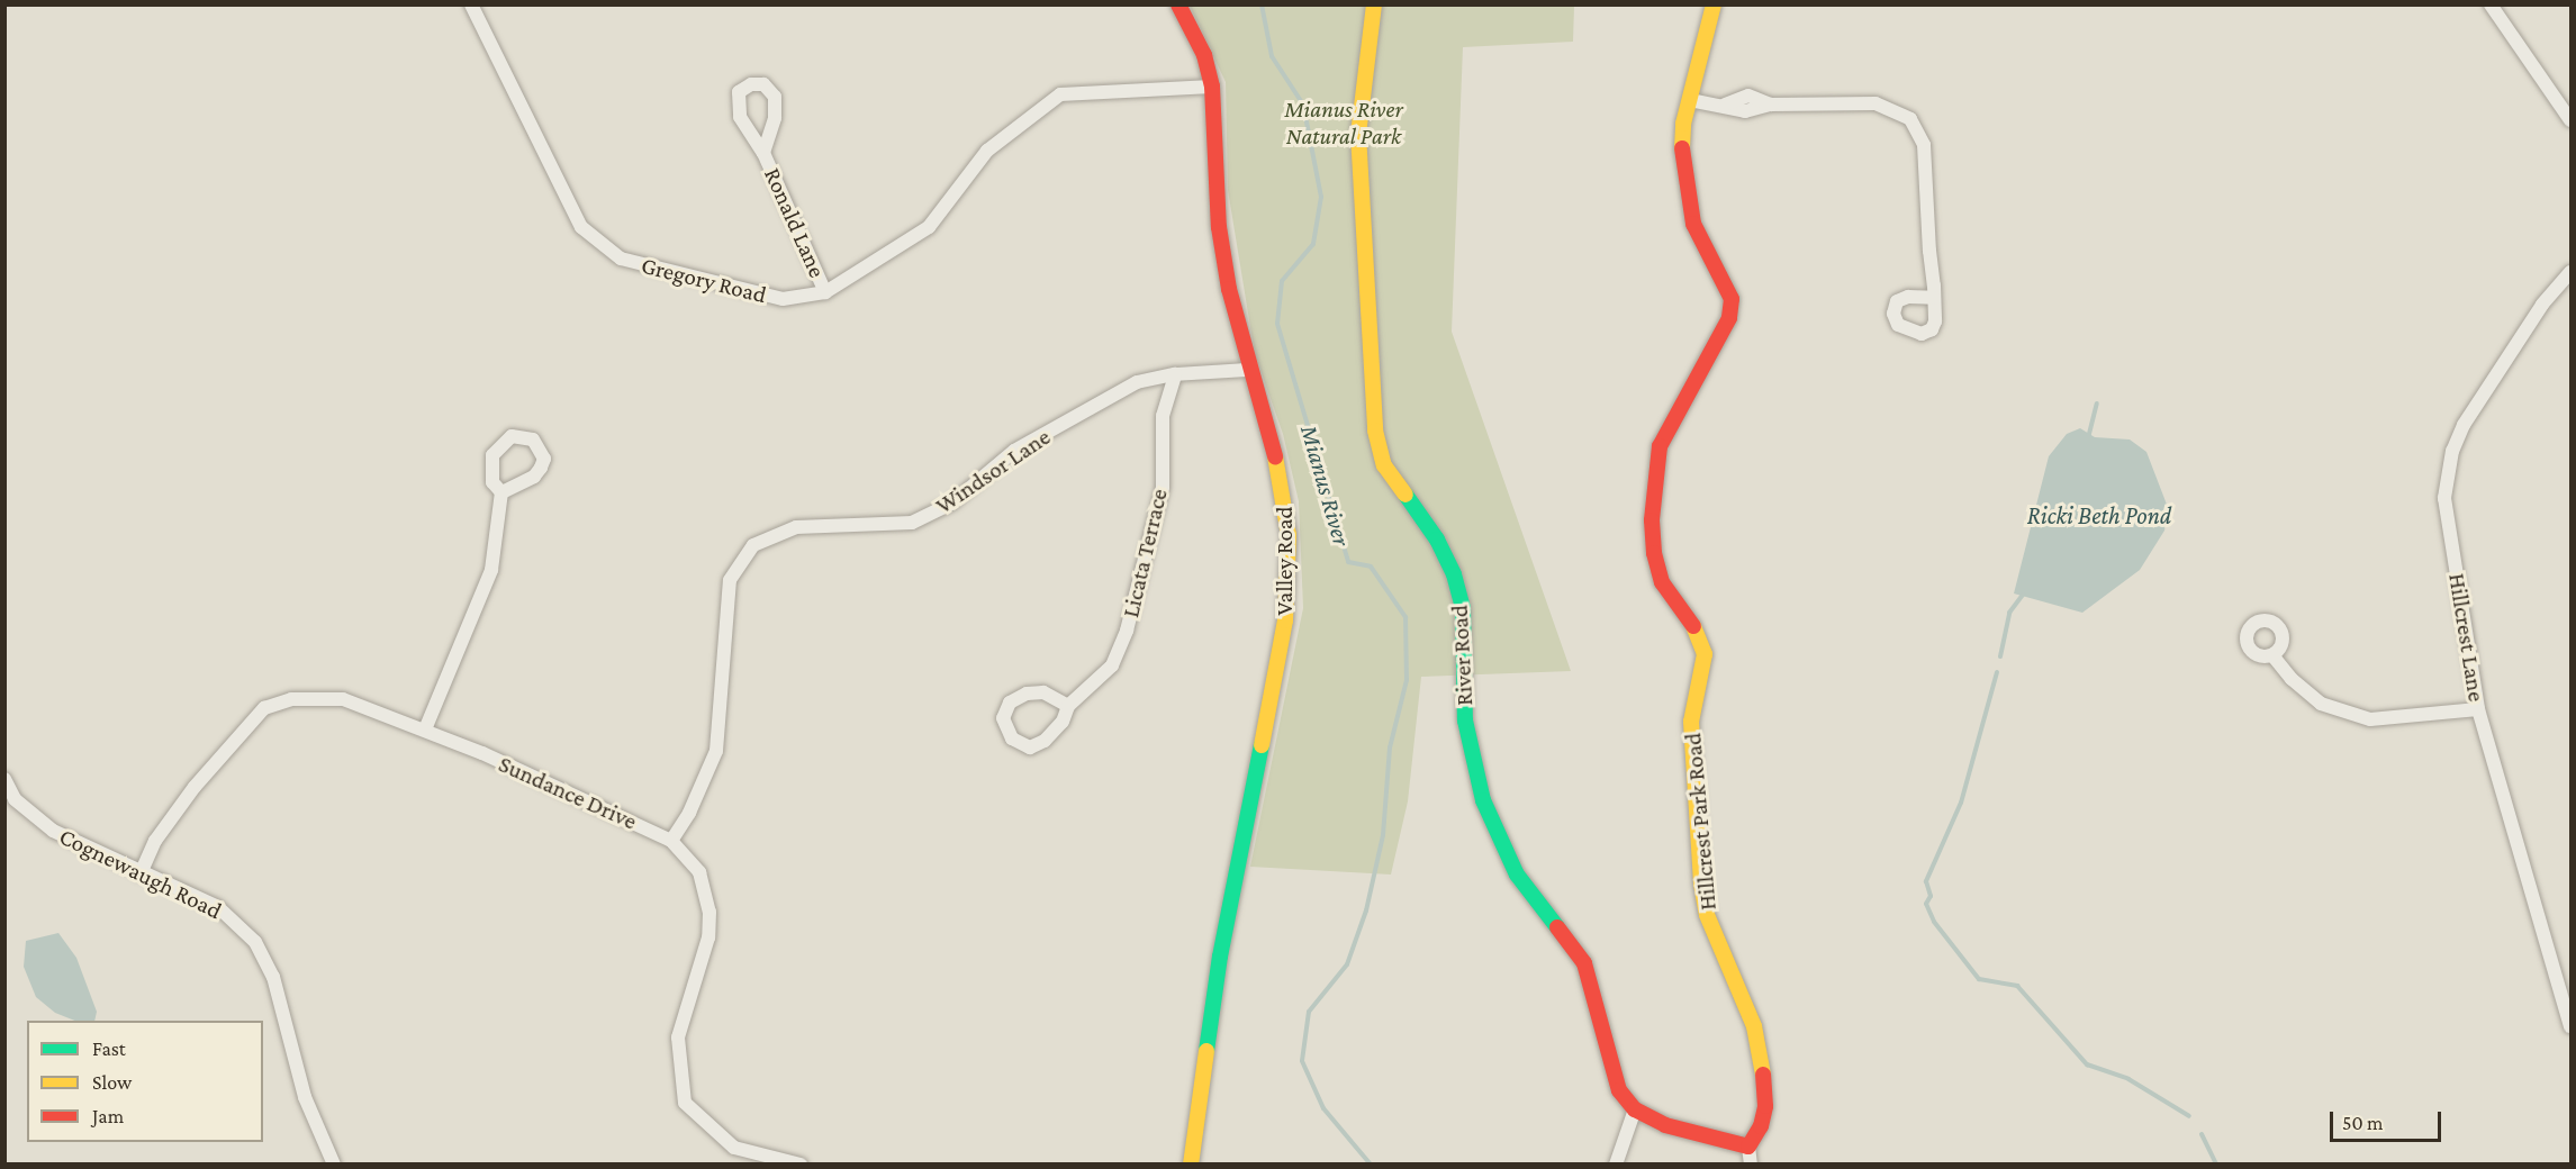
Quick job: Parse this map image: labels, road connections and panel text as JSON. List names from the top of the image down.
{
  "streets": {
    "street": [
      "Ronald Lane",
      "Gregory Road",
      "Windsor Lane",
      "Licata Terrace",
      "Valley Road",
      "Hillcrest Lane",
      "River Road",
      "Sundance Drive",
      "Hillcrest Park Road",
      "Cognewaugh Road"
    ]
  },
  "crossings": [
    ["Ronald Lane", "Gregory Road"],
    ["Gregory Road", "Valley Road"],
    ["Windsor Lane", "Licata Terrace"],
    ["Windsor Lane", "Sundance Drive"],
    ["River Road", "Hillcrest Park Road"],
    ["Sundance Drive", "Cognewaugh Road"]
  ],
  "water": ["Mianus River", "Ricki Beth Pond"],
  "parks": ["Mianus River Natural Park"],
  "legend": ["Fast", "Slow", "Jam"],
  "scale_bar": "50 m"
}
